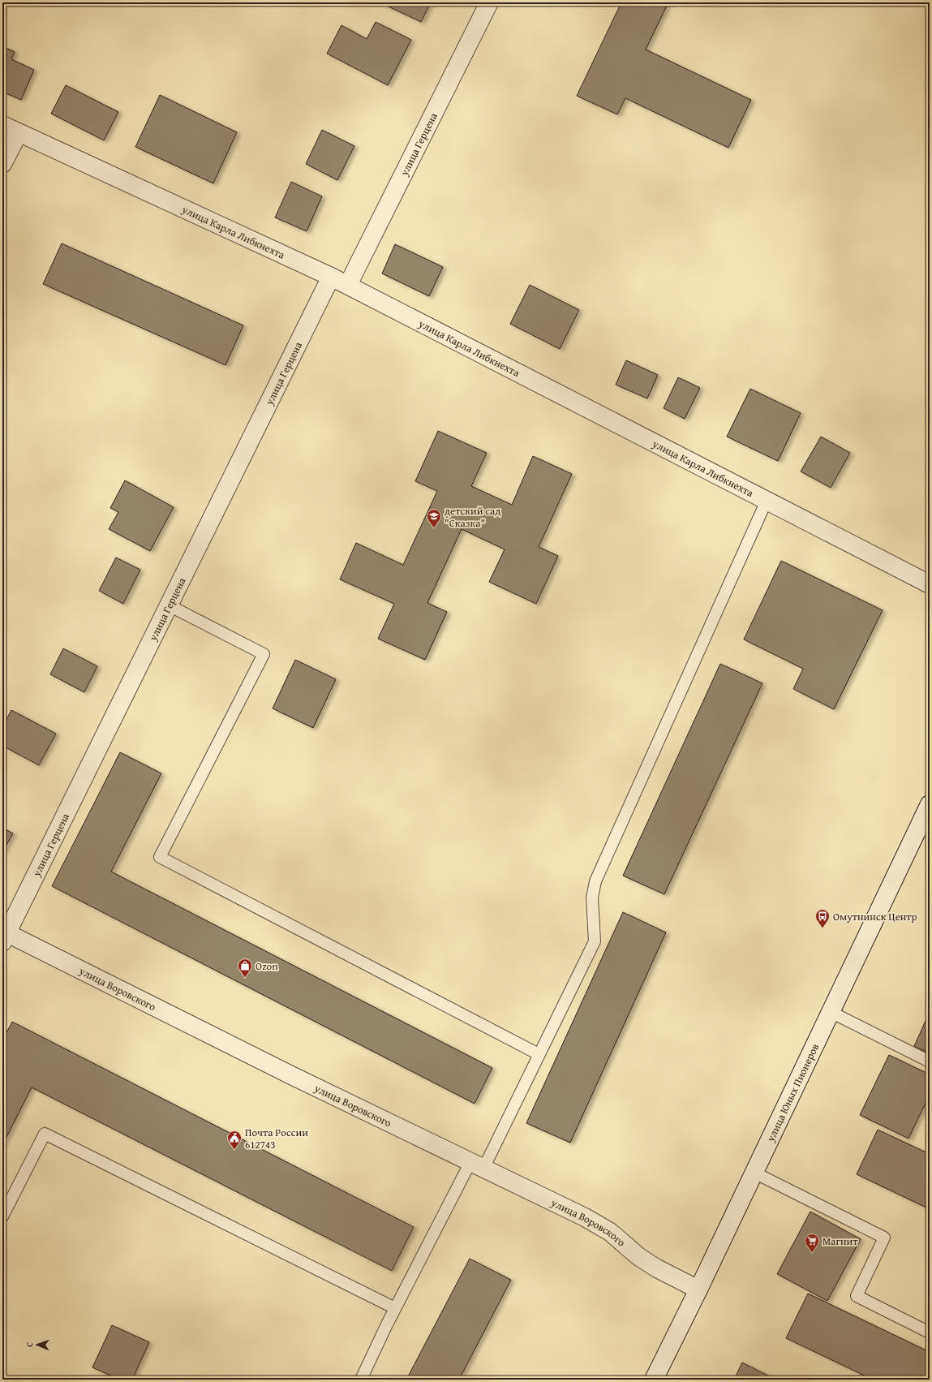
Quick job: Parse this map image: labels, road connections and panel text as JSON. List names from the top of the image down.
{
  "streets": {
    "street": [
      "улица Герцена",
      "улица Карла Либкнехта",
      "улица Воровского",
      "улица Юных Пионеров"
    ]
  },
  "crossings": [
    ["улица Герцена", "улица Карла Либкнехта"],
    ["улица Герцена", "улица Воровского"],
    ["улица Воровского", "улица Юных Пионеров"]
  ],
  "places": {
    "school or university": ["детский сад \"Сказка\""],
    "bus stop": ["Омутнинск Центр"],
    "shop": ["Ozon"],
    "public building": ["Почта России 612743"],
    "supermarket": ["Магнит"]
  },
  "north": "left"
}
